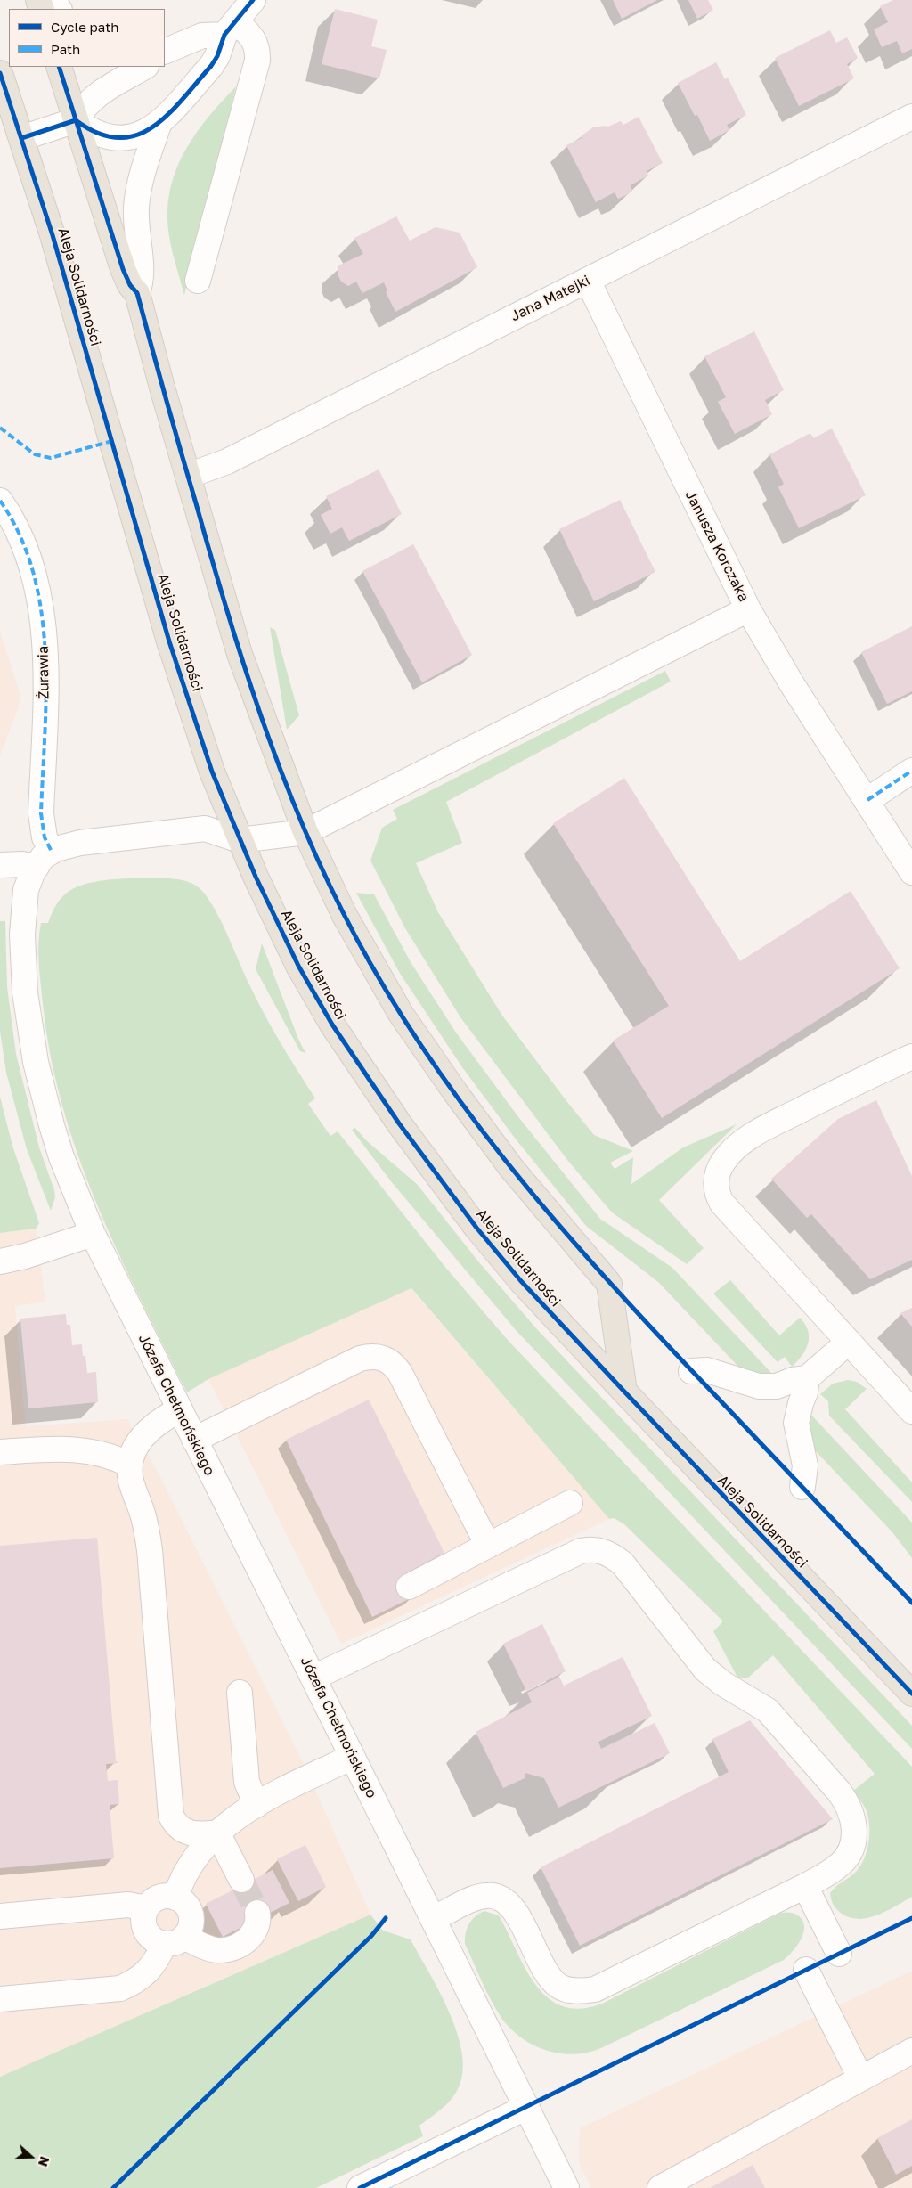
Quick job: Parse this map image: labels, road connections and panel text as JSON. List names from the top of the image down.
{
  "streets": {
    "main road": ["Aleja Solidarności"],
    "street": [
      "Jana Matejki",
      "Janusza Korczaka",
      "Żurawia",
      "Józefa Chełmońskiego"
    ]
  },
  "crossings": [
    ["Jana Matejki", "Janusza Korczaka"],
    ["Żurawia", "Józefa Chełmońskiego"]
  ],
  "legend": ["Cycle path", "Path"],
  "north": "right"
}
